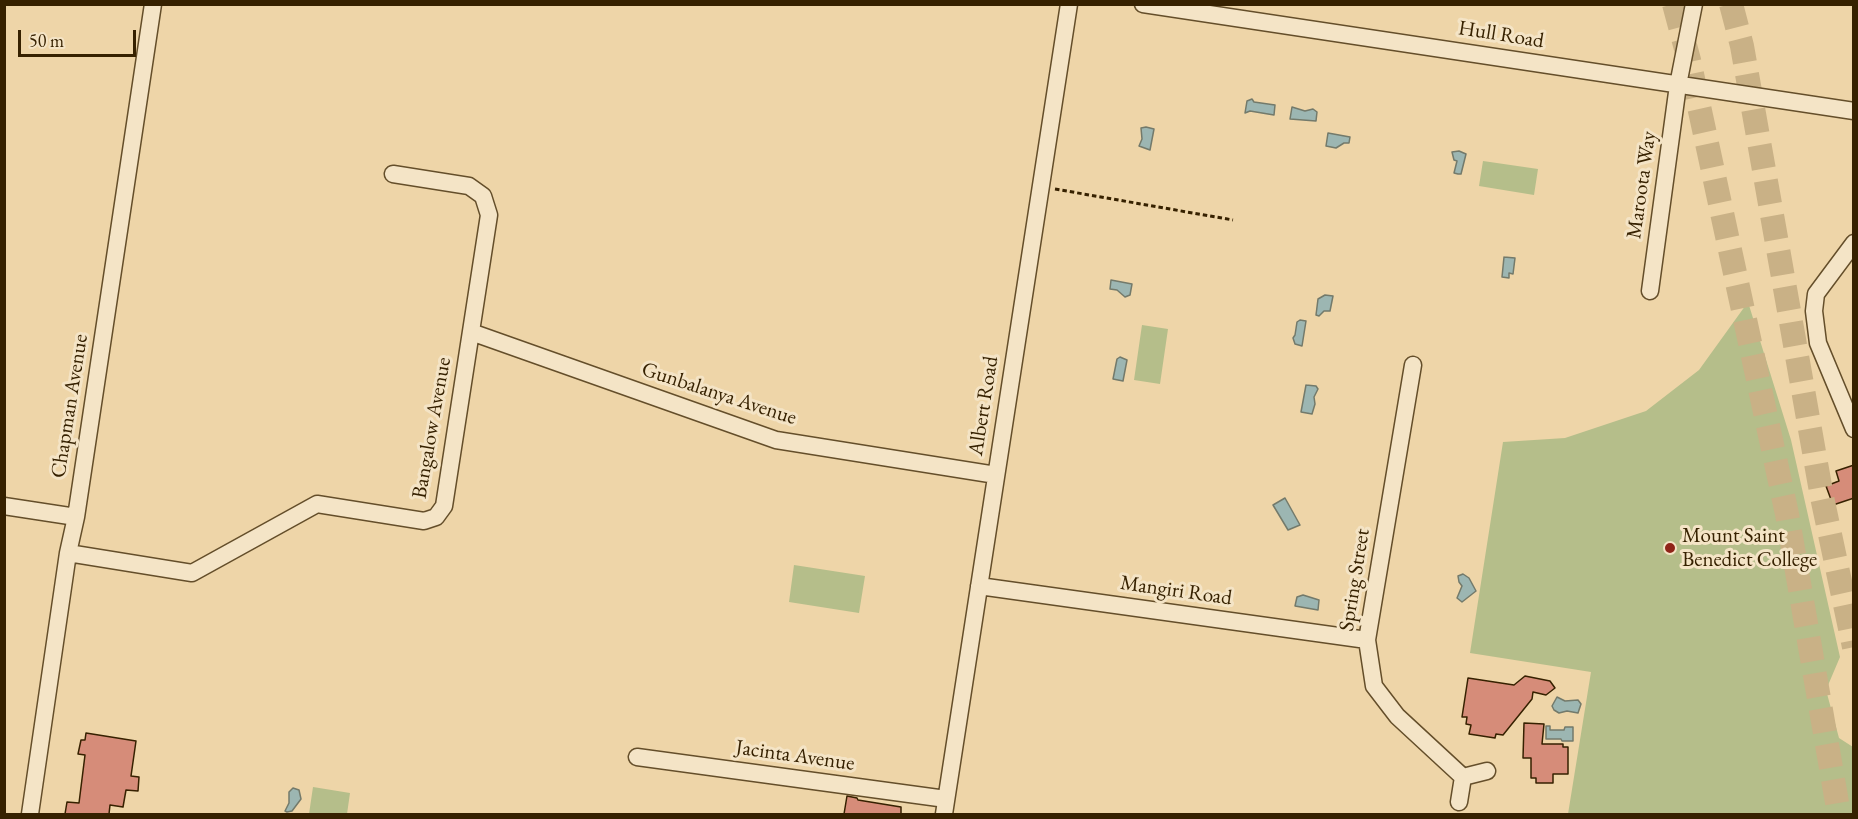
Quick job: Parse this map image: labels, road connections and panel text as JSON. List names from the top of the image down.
{
  "streets": {
    "street": [
      "Hull Road",
      "Maroota Way",
      "Gunbalanya Avenue",
      "Chapman Avenue",
      "Albert Road",
      "Bangalow Avenue",
      "Spring Street",
      "Mangiri Road",
      "Jacinta Avenue"
    ]
  },
  "crossings": [
    ["Hull Road", "Maroota Way"],
    ["Gunbalanya Avenue", "Albert Road"],
    ["Gunbalanya Avenue", "Bangalow Avenue"],
    ["Chapman Avenue", "Bangalow Avenue"],
    ["Albert Road", "Mangiri Road"],
    ["Albert Road", "Jacinta Avenue"],
    ["Spring Street", "Mangiri Road"]
  ],
  "places": ["Mount Saint Benedict College"],
  "scale_bar": "50 m"
}
